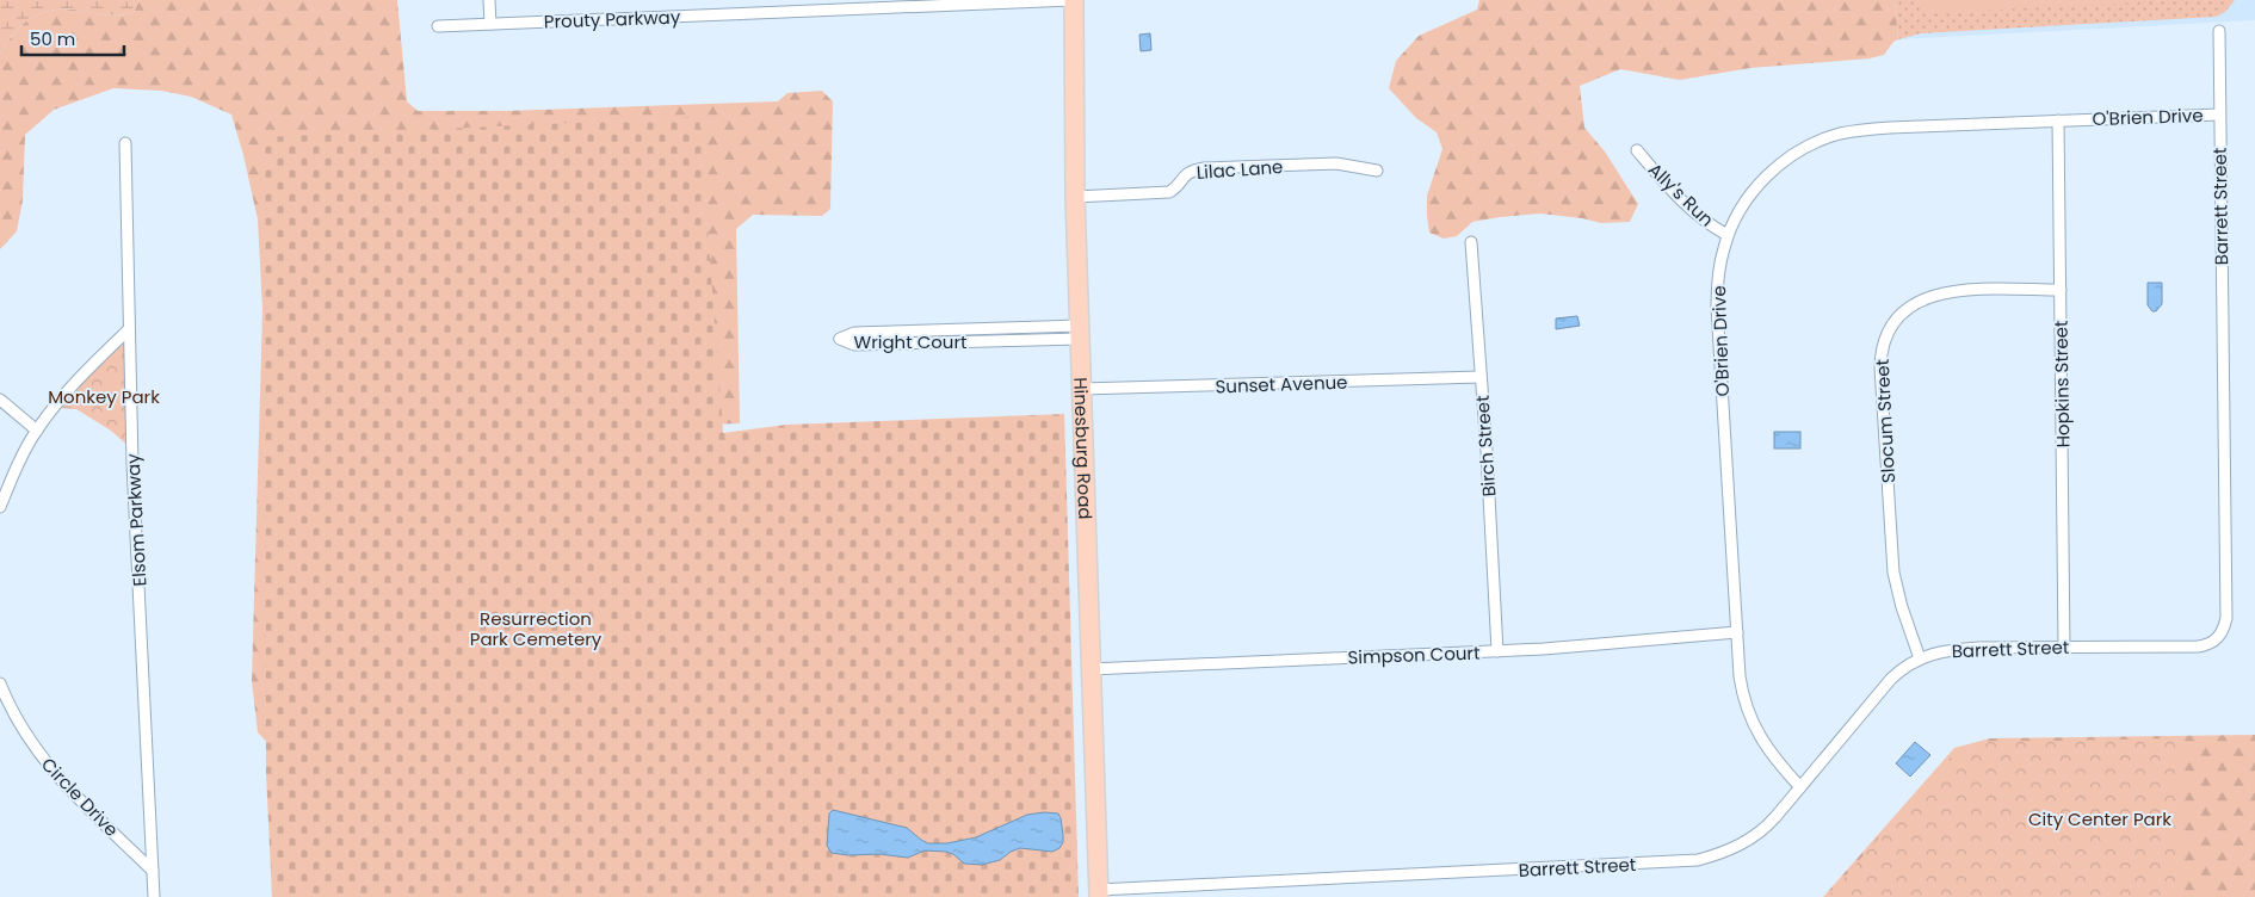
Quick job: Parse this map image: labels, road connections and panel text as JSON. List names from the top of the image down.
{
  "streets": {
    "main road": ["Hinesburg Road"],
    "street": [
      "Prouty Parkway",
      "O'Brien Drive",
      "Lilac Lane",
      "Ally's Run",
      "Barrett Street",
      "Wright Court",
      "Sunset Avenue",
      "Hopkins Street",
      "Slocum Street",
      "Birch Street",
      "Elsom Parkway",
      "Simpson Court",
      "Circle Drive"
    ]
  },
  "crossings": [
    ["Prouty Parkway", "Hinesburg Road"],
    ["O'Brien Drive", "Ally's Run"],
    ["O'Brien Drive", "Barrett Street"],
    ["O'Brien Drive", "Hopkins Street"],
    ["O'Brien Drive", "Simpson Court"],
    ["Lilac Lane", "Hinesburg Road"],
    ["Barrett Street", "Hopkins Street"],
    ["Barrett Street", "Slocum Street"],
    ["Barrett Street", "Hinesburg Road"],
    ["Wright Court", "Hinesburg Road"],
    ["Sunset Avenue", "Birch Street"],
    ["Sunset Avenue", "Hinesburg Road"],
    ["Hopkins Street", "Slocum Street"],
    ["Birch Street", "Simpson Court"],
    ["Hinesburg Road", "Simpson Court"],
    ["Elsom Parkway", "Circle Drive"]
  ],
  "parks": ["Monkey Park", "Resurrection Park Cemetery", "City Center Park"],
  "scale_bar": "50 m"
}
